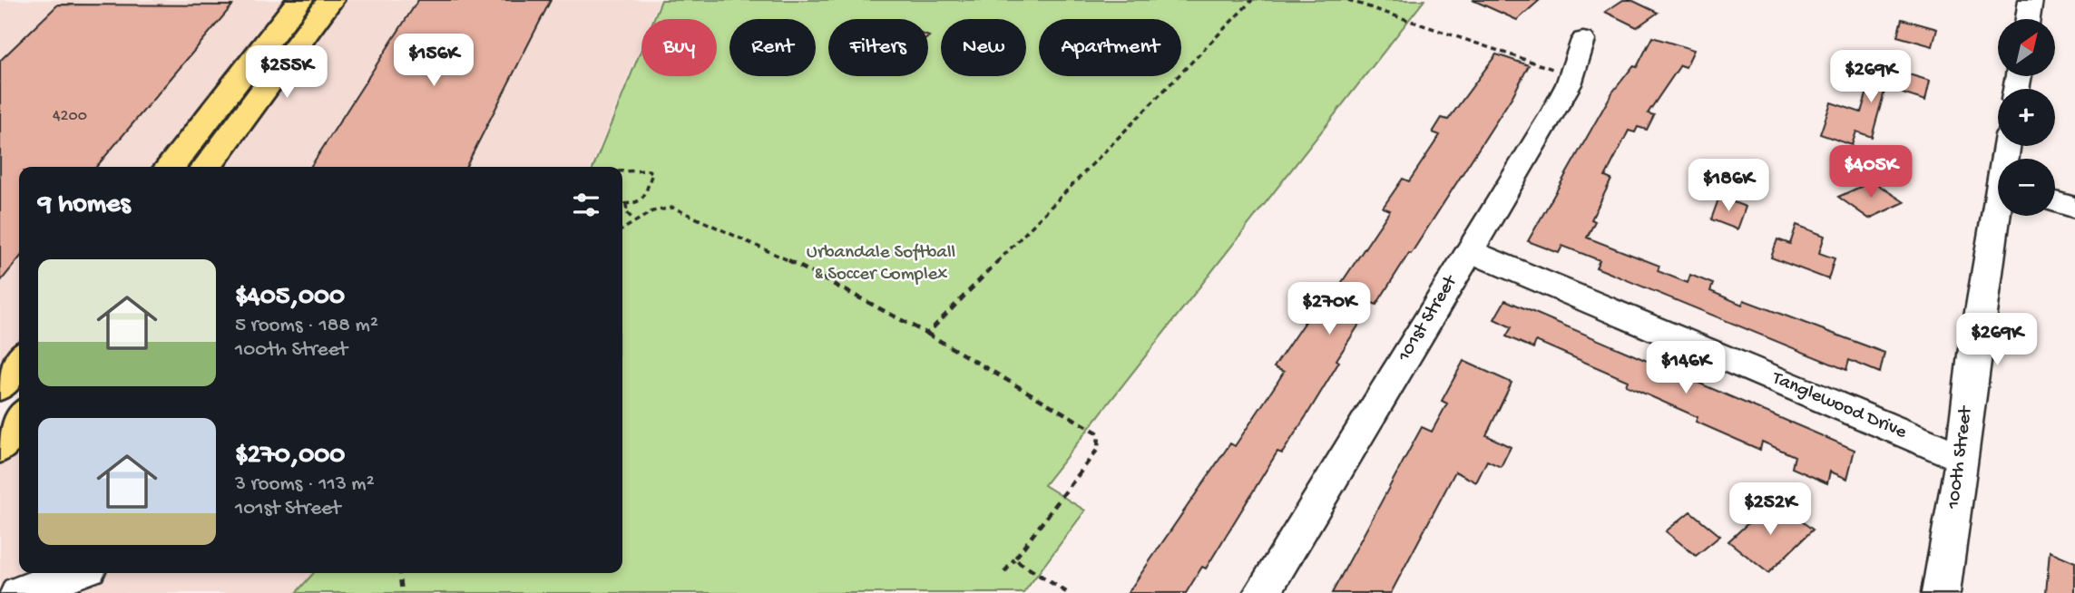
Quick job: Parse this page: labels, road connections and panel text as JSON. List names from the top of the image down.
{
  "streets": {
    "street": ["101st Street", "Tanglewood Drive", "100th Street"]
  },
  "crossings": [
    ["101st Street", "Tanglewood Drive"],
    ["Tanglewood Drive", "100th Street"]
  ],
  "parks": ["Urbandale Softball & Soccer Complex"],
  "house_numbers": ["4200"],
  "north": "top right",
  "page": {
    "map_buttons": ["+", "−"],
    "chip": [
      "Buy",
      "Rent",
      "Filters",
      "New",
      "Apartment"
    ],
    "price": [
      "$156K",
      "$255K",
      "$269K",
      "$405K",
      "$186K",
      "$270K",
      "$269K",
      "$146K",
      "$252K"
    ],
    "heading": "9 homes",
    "list": [
      {
        "name": "$405,000",
        "note": "5 rooms · 188 m² · 100th Street"
      },
      {
        "name": "$270,000",
        "note": "3 rooms · 113 m² · 101st Street"
      }
    ]
  }
}
